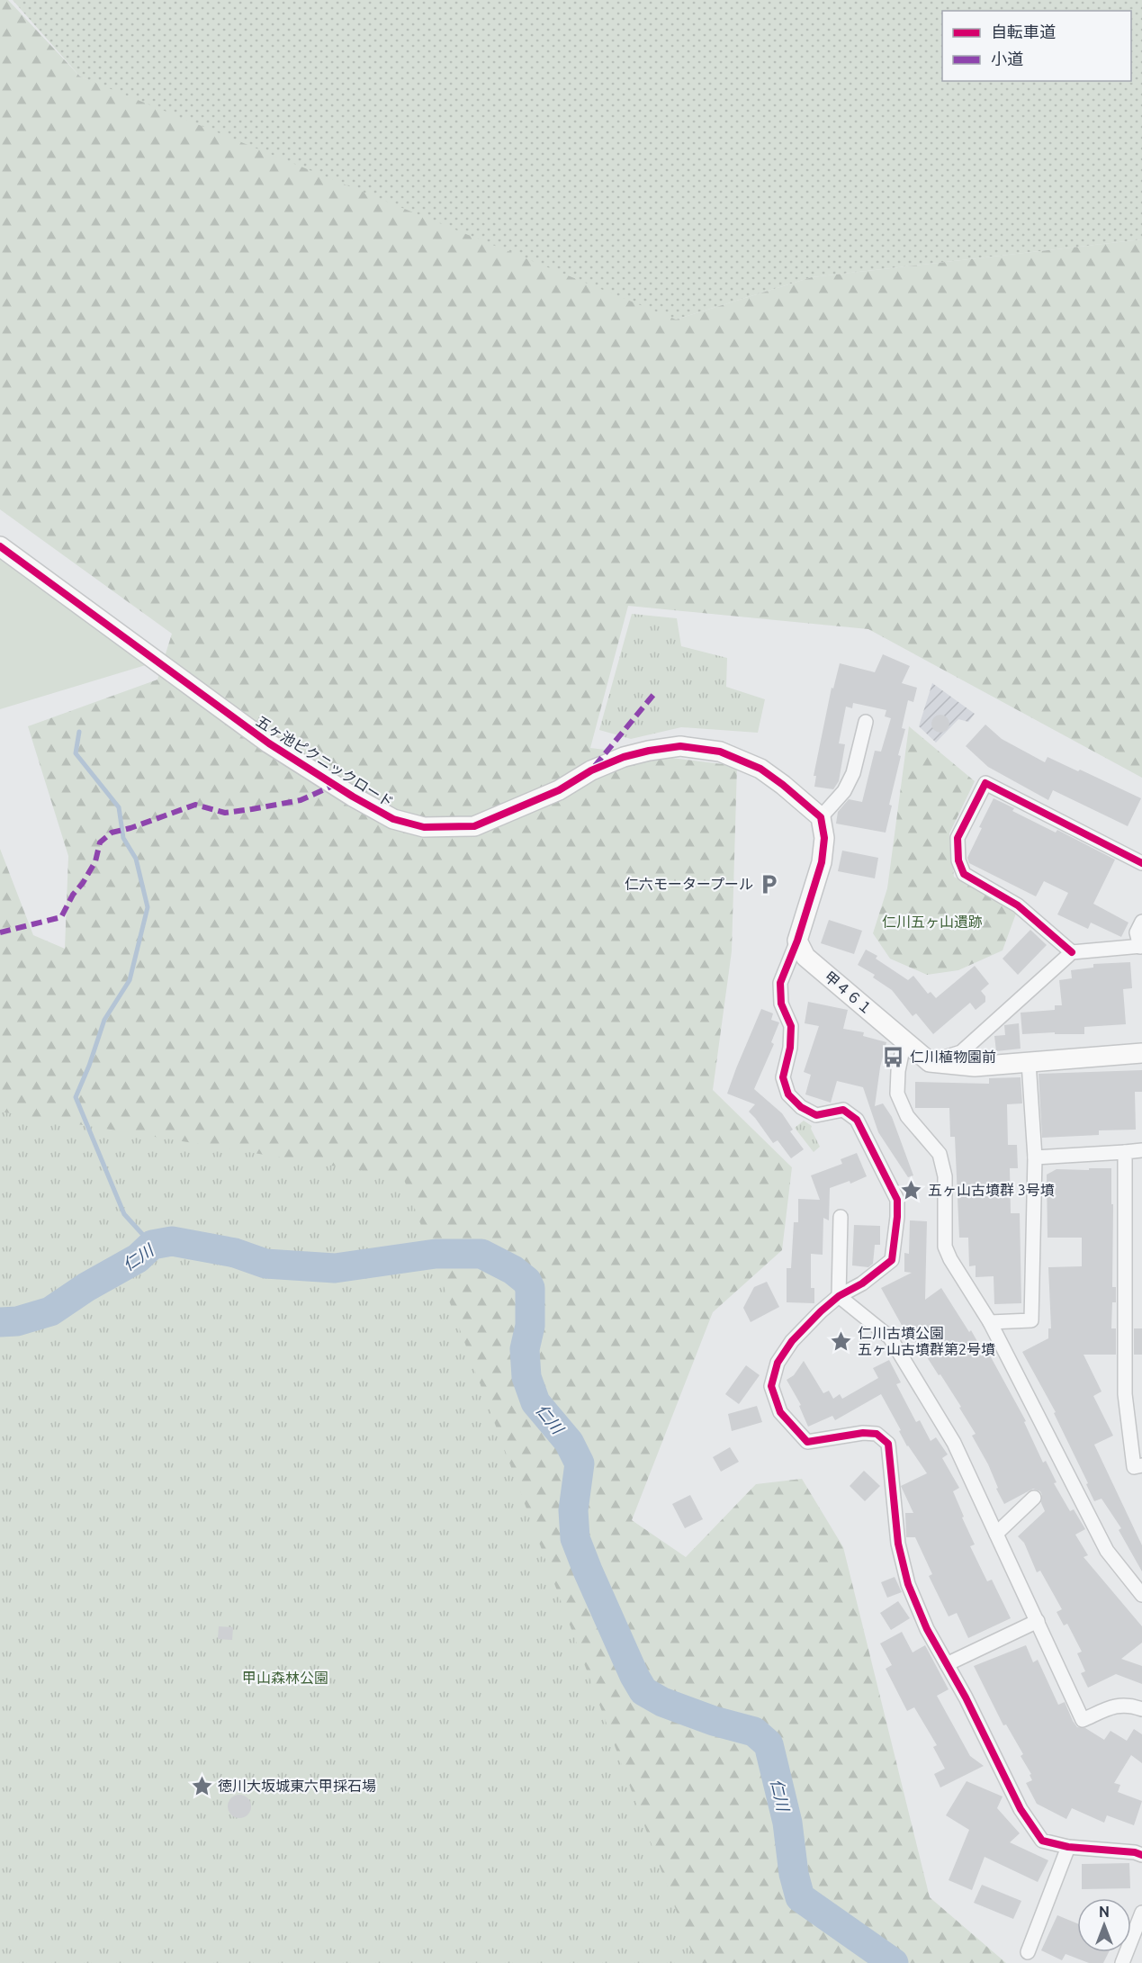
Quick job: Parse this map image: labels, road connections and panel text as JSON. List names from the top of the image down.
{
  "streets": {
    "street": ["五ヶ池ピクニックロード", "甲４６１"]
  },
  "water": ["仁川"],
  "parks": ["仁川五ヶ山遺跡", "甲山森林公園"],
  "places": {
    "parking": ["仁六モータープール"],
    "bus stop": ["仁川植物園前"],
    "place": ["五ヶ山古墳群 3号墳", "仁川古墳公園 五ヶ山古墳群第2号墳", "徳川大坂城東六甲採石場"]
  },
  "legend": ["自転車道", "小道"],
  "north": "top"
}
